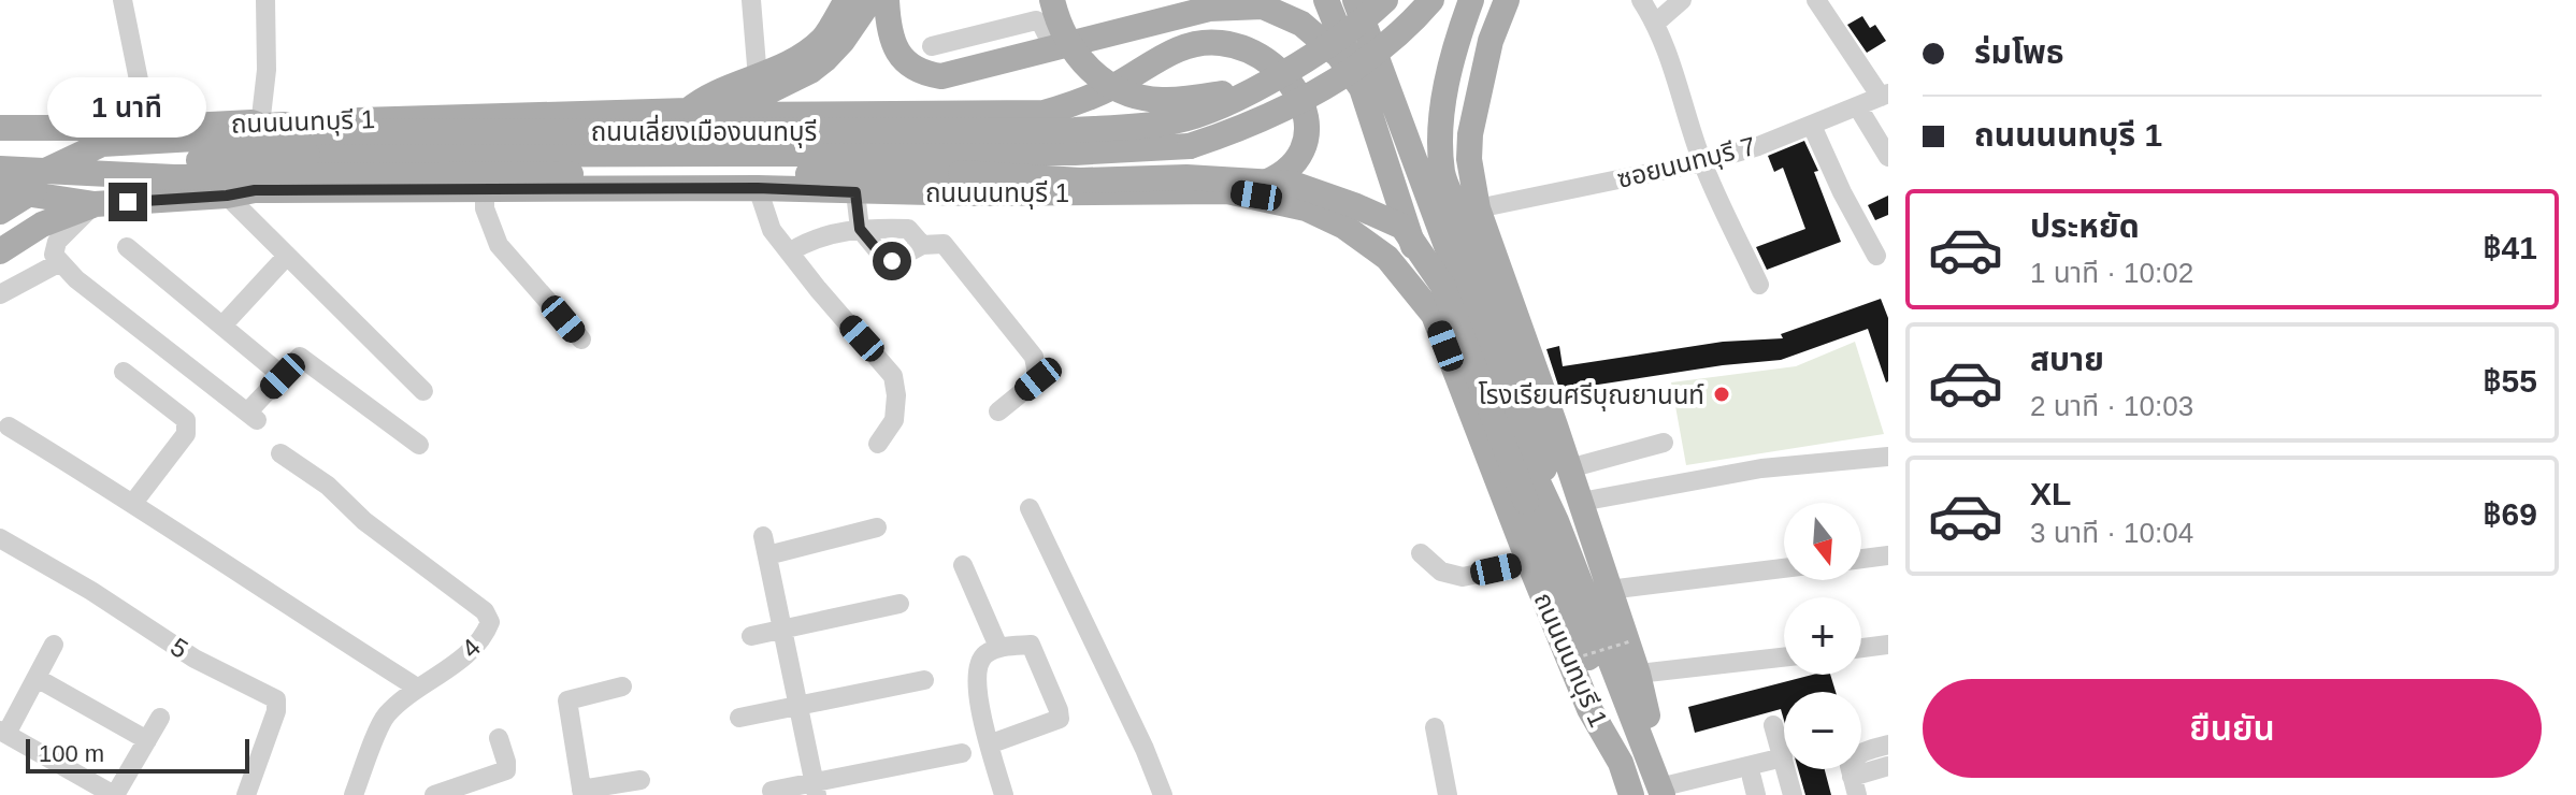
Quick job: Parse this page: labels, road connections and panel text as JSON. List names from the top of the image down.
{
  "streets": {
    "main road": ["ถนนนนทบุรี 1", "ถนนเลี่ยงเมืองนนทบุรี"],
    "street": ["ซอยนนทบุรี 7", "5", "4"]
  },
  "crossings": [
    ["ถนนนนทบุรี 1", "ถนนเลี่ยงเมืองนนทบุรี"]
  ],
  "places": ["โรงเรียนศรีบุณยานนท์"],
  "scale_bar": "100 m",
  "north": "bottom",
  "page": {
    "banner": ["ร่มโพธ", "ถนนนนทบุรี 1"],
    "bubble": "1 นาที",
    "list": [
      {
        "name": "ประหยัด",
        "note": "1 นาที · 10:02",
        "value": "฿41"
      },
      {
        "name": "สบาย",
        "note": "2 นาที · 10:03",
        "value": "฿55"
      },
      {
        "name": "XL",
        "note": "3 นาที · 10:04",
        "value": "฿69"
      }
    ],
    "map_buttons": ["+", "−"],
    "buttons": "ยืนยัน",
    "scale": "100 m"
  }
}
